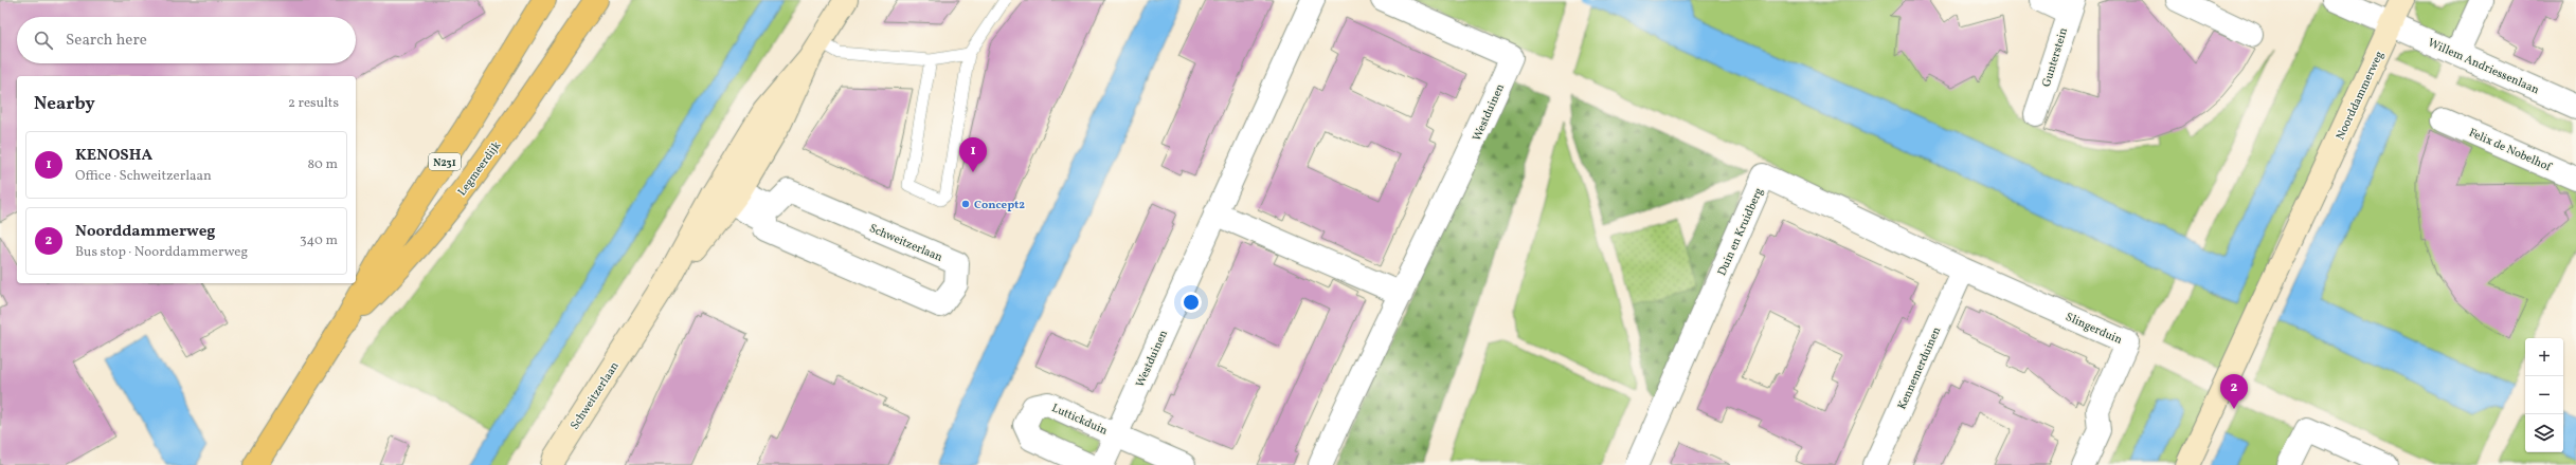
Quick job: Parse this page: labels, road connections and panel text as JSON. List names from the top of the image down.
{
  "streets": {
    "main road": ["N231", "Legmeerdijk"],
    "street": [
      "Gunterstein",
      "Willem Andriessenlaan",
      "Noorddammerweg",
      "Westduinen",
      "Felix de Nobelhof",
      "Duin en Kruidberg",
      "Schweitzerlaan",
      "Slingerduin",
      "Kennemerduinen",
      "Luttickduin"
    ]
  },
  "crossings": [
    ["Willem Andriessenlaan", "Noorddammerweg"],
    ["Westduinen", "Luttickduin"],
    ["Duin en Kruidberg", "Slingerduin"],
    ["Duin en Kruidberg", "Kennemerduinen"],
    ["Slingerduin", "Kennemerduinen"]
  ],
  "places": ["Concept2"],
  "page": {
    "search": "Search here",
    "heading": ["Nearby", "2 results"],
    "list": [
      {
        "mark": "1",
        "name": "KENOSHA",
        "note": "Office · Schweitzerlaan",
        "value": "80 m"
      },
      {
        "mark": "2",
        "name": "Noorddammerweg",
        "note": "Bus stop · Noorddammerweg",
        "value": "340 m"
      }
    ],
    "pins": ["1", "2"],
    "map_buttons": ["+", "−"]
  }
}
